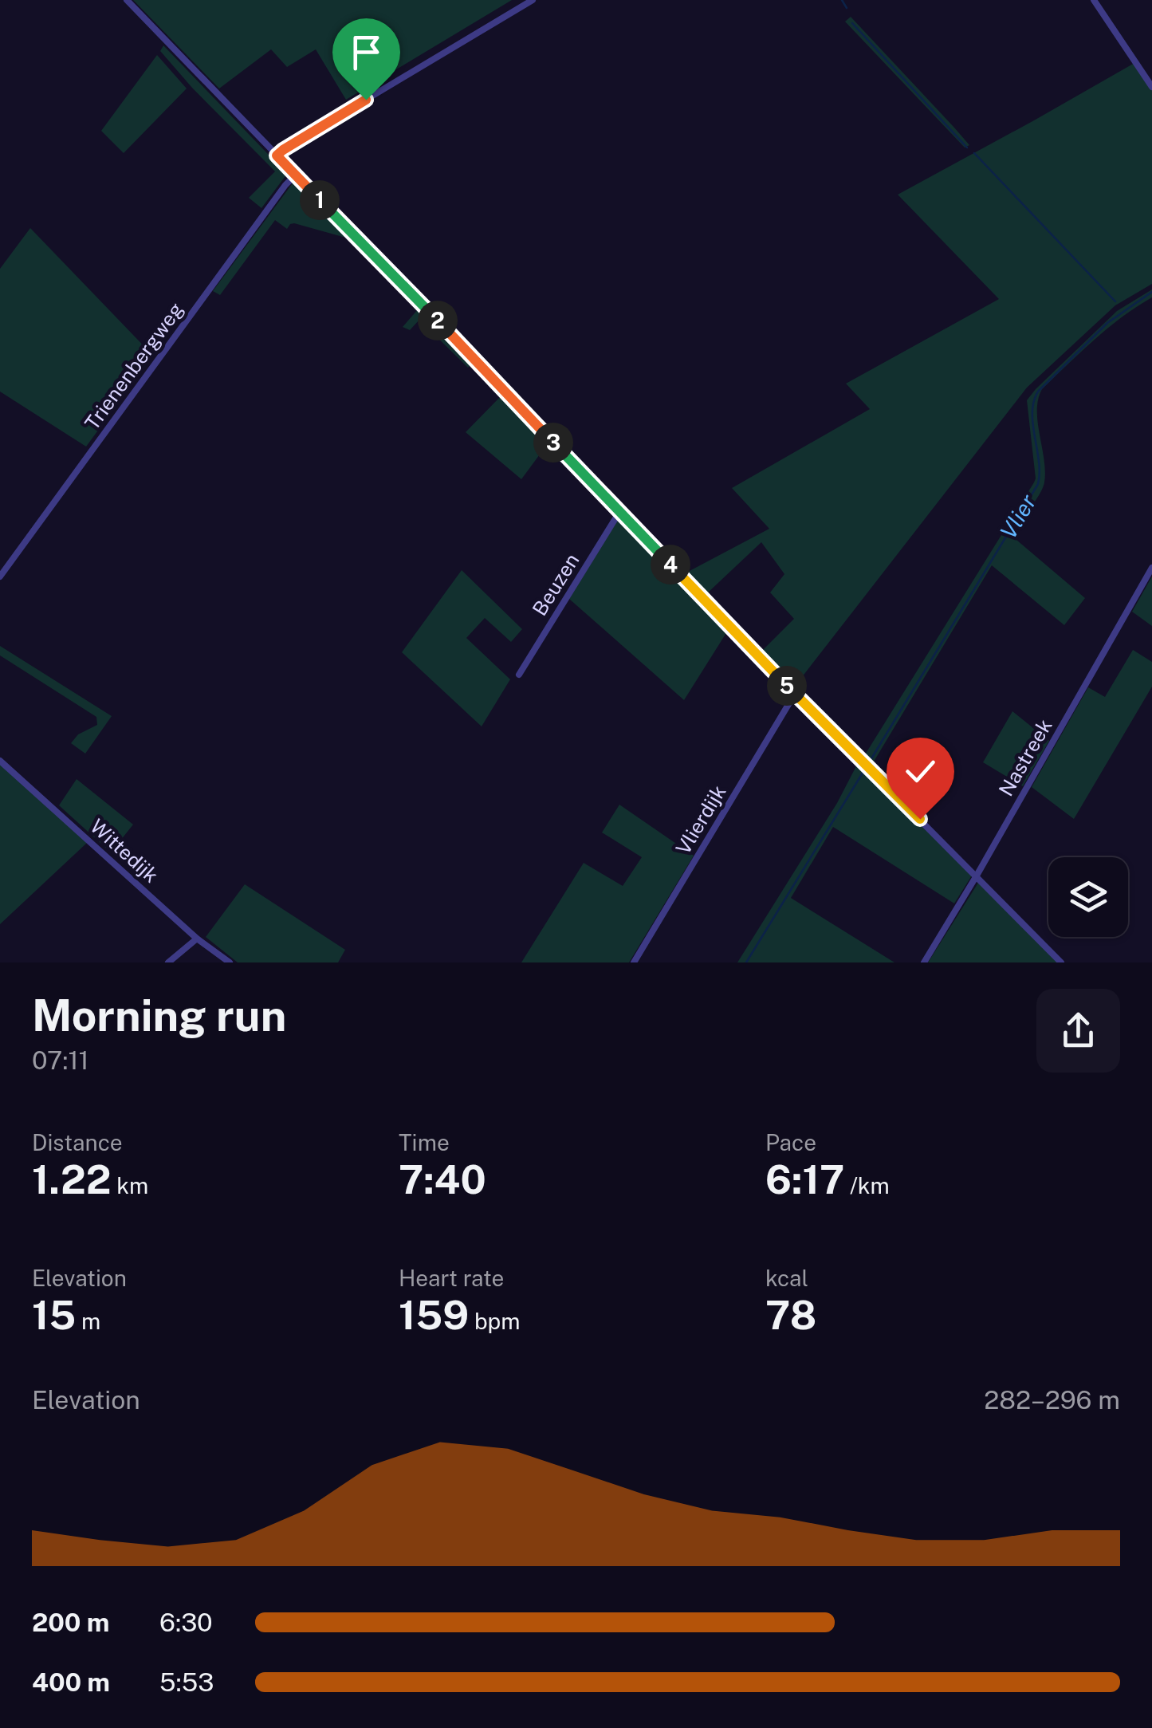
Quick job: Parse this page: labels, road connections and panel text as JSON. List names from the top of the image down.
{
  "streets": {
    "street": [
      "Trienenbergweg",
      "Beuzen",
      "Nastreek",
      "Vlierdijk",
      "Wittedijk"
    ]
  },
  "water": ["Vlier"],
  "page": {
    "pins": [
      "1",
      "2",
      "3",
      "4",
      "5"
    ],
    "heading": ["Morning run", "07:11"],
    "stats": [
      ["Distance", "1.22 km"],
      ["Time", "7:40"],
      ["Pace", "6:17 /km"],
      ["Elevation", "15 m"],
      ["Heart rate", "159 bpm"],
      ["kcal", "78"]
    ],
    "chart": ["Elevation", "282–296 m"],
    "list": [
      {
        "name": "200 m",
        "note": "6:30"
      },
      {
        "name": "400 m",
        "note": "5:53"
      }
    ]
  }
}
